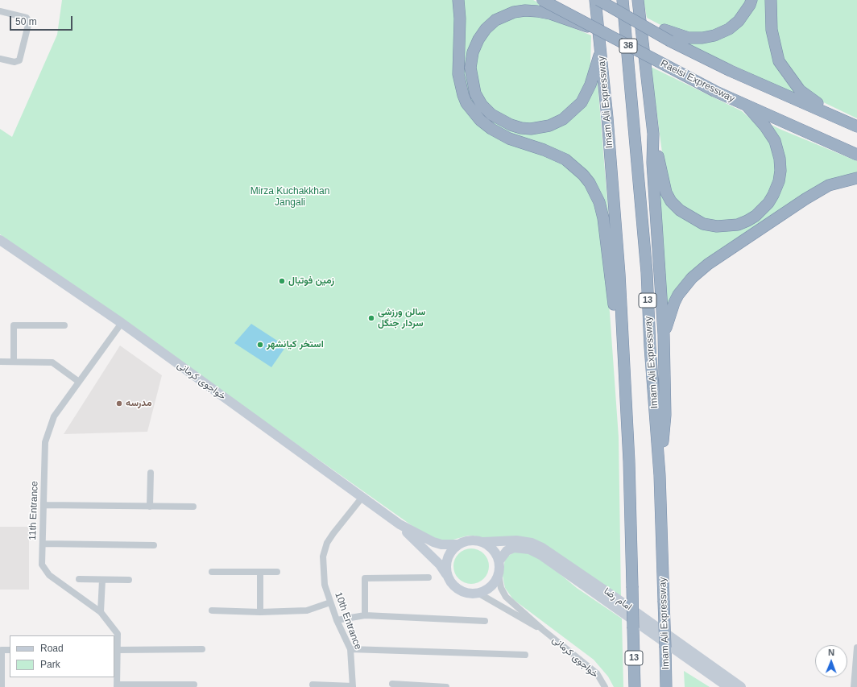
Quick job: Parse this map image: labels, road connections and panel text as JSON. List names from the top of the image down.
{
  "streets": {
    "highway": [
      "38",
      "Raeisi Expressway",
      "Imam Ali Expressway",
      "13"
    ],
    "main road": ["خواجوی کرمانی", "امام رضا"],
    "street": ["11th Entrance", "10th Entrance"]
  },
  "crossings": [
    ["خواجوی کرمانی", "11th Entrance"],
    ["خواجوی کرمانی", "10th Entrance"]
  ],
  "parks": ["Mirza Kuchakkhan Jangali"],
  "places": [
    "زمین فوتبال",
    "سالن ورزشی سردار جنگل",
    "استخر کیانشهر",
    "مدرسه"
  ],
  "legend": ["Road", "Park"],
  "scale_bar": "50 m",
  "north": "top"
}
